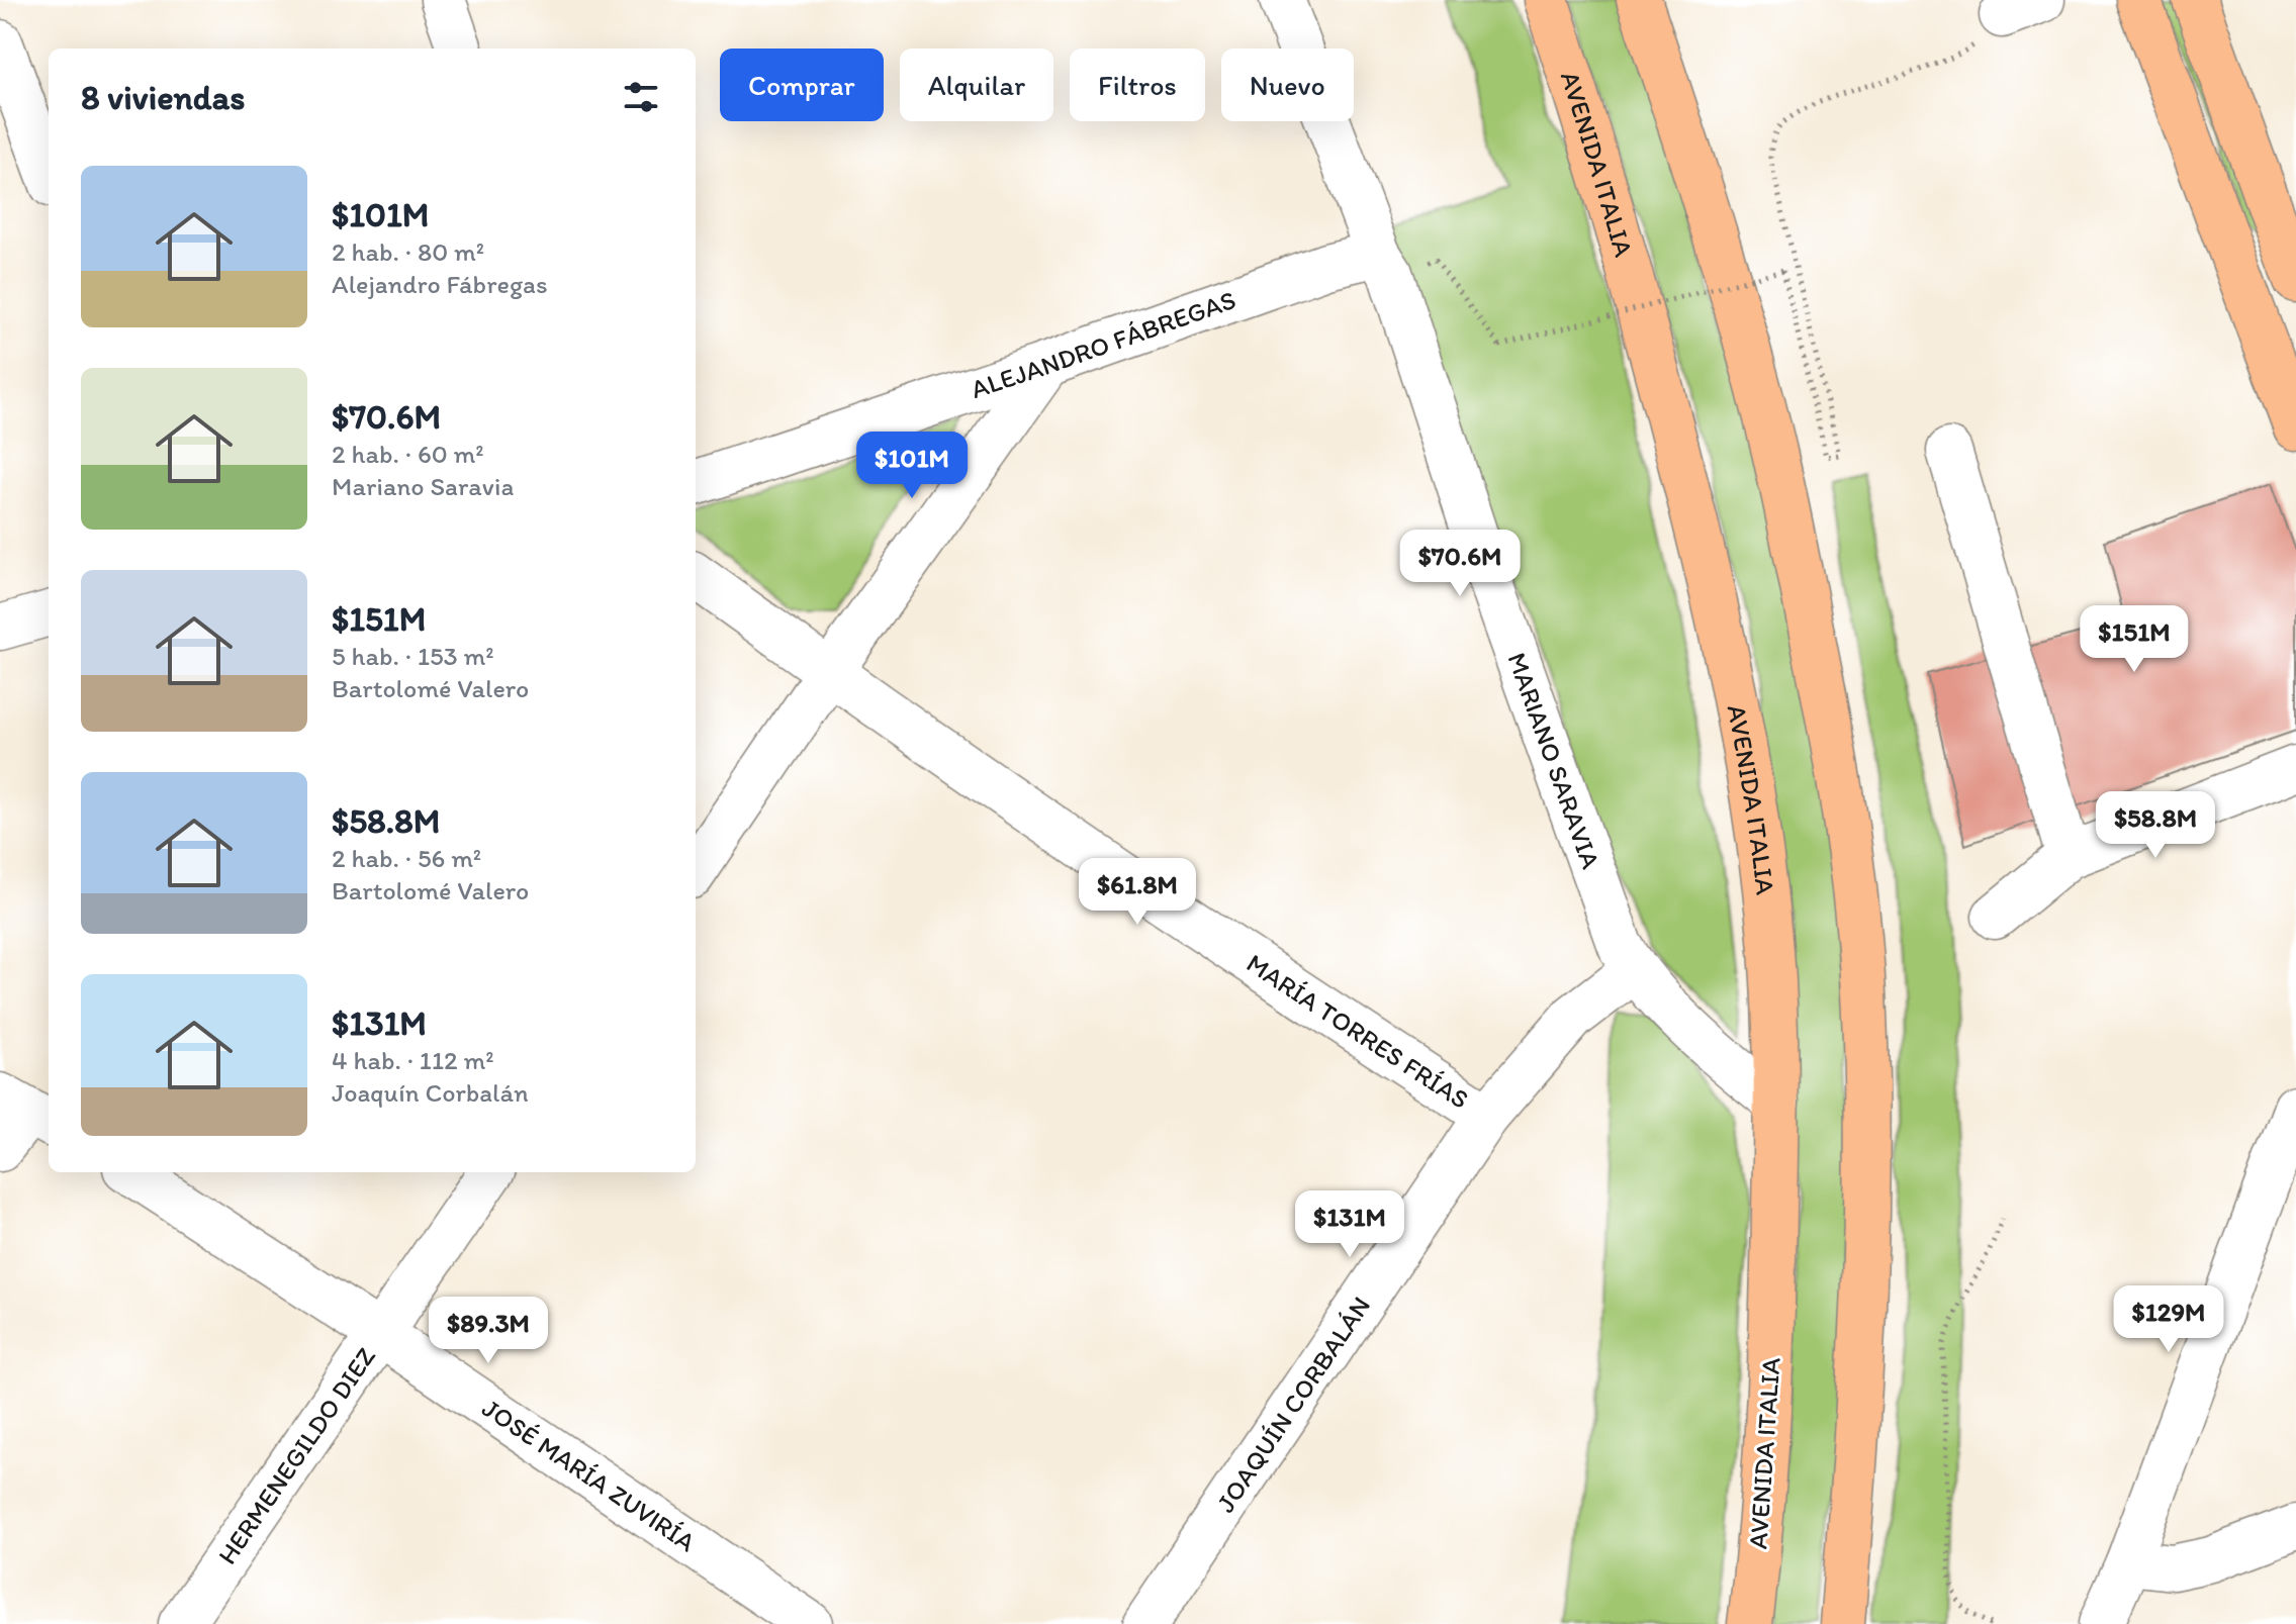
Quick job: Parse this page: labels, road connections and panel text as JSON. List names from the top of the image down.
{
  "streets": {
    "main road": ["AVENIDA ITALIA"],
    "street": [
      "ALEJANDRO FÁBREGAS",
      "MARIANO SARAVIA",
      "MARÍA TORRES FRÍAS",
      "JOAQUÍN CORBALÁN",
      "HERMENEGILDO DIEZ",
      "JOSÉ MARÍA ZUVIRÍA"
    ]
  },
  "crossings": [
    ["AVENIDA ITALIA", "MARIANO SARAVIA"],
    ["ALEJANDRO FÁBREGAS", "MARIANO SARAVIA"],
    ["MARIANO SARAVIA", "JOAQUÍN CORBALÁN"],
    ["MARÍA TORRES FRÍAS", "JOAQUÍN CORBALÁN"],
    ["HERMENEGILDO DIEZ", "JOSÉ MARÍA ZUVIRÍA"]
  ],
  "page": {
    "chip": [
      "Comprar",
      "Alquilar",
      "Filtros",
      "Nuevo"
    ],
    "heading": "8 viviendas",
    "list": [
      {
        "name": "$101M",
        "note": "2 hab. · 80 m² · Alejandro Fábregas"
      },
      {
        "name": "$70.6M",
        "note": "2 hab. · 60 m² · Mariano Saravia"
      },
      {
        "name": "$151M",
        "note": "5 hab. · 153 m² · Bartolomé Valero"
      },
      {
        "name": "$58.8M",
        "note": "2 hab. · 56 m² · Bartolomé Valero"
      },
      {
        "name": "$131M",
        "note": "4 hab. · 112 m² · Joaquín Corbalán"
      }
    ],
    "price": [
      "$101M",
      "$70.6M",
      "$151M",
      "$58.8M",
      "$61.8M",
      "$131M",
      "$129M",
      "$89.3M"
    ]
  }
}
